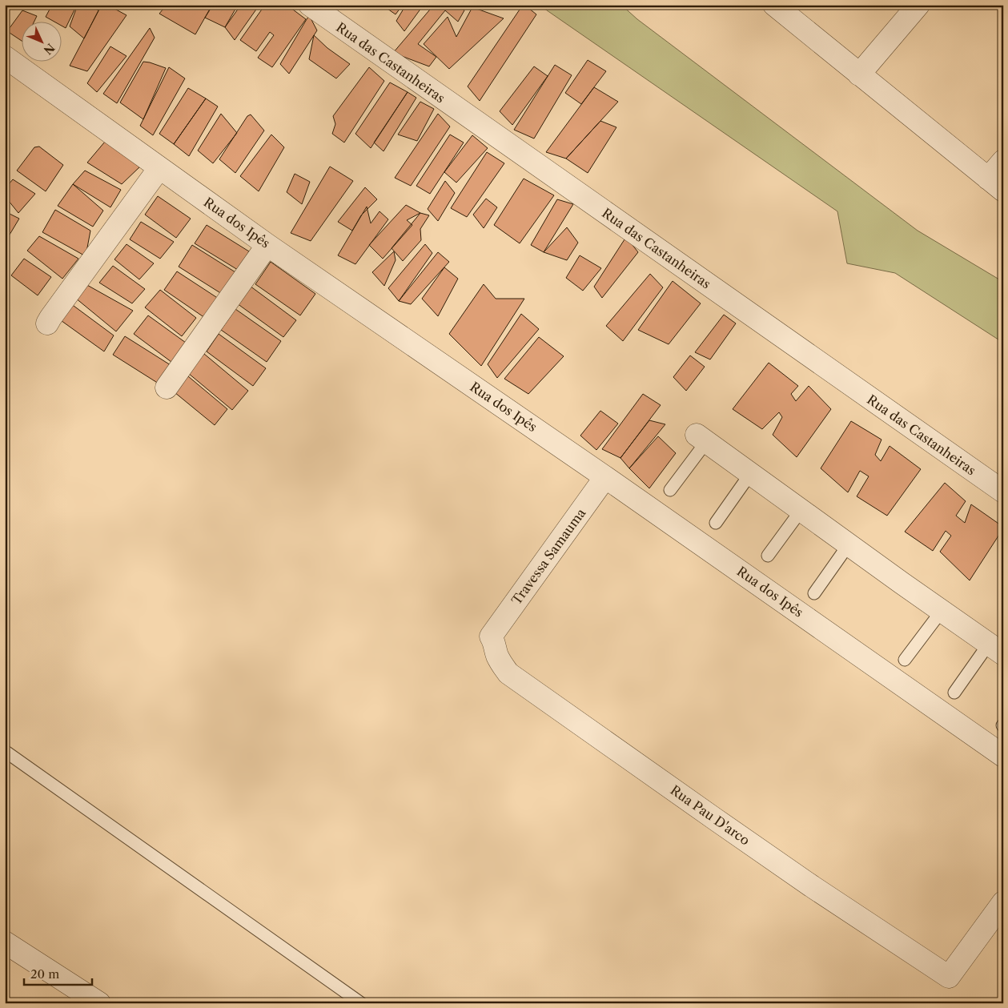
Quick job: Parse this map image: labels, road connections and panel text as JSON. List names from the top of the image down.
{
  "streets": {
    "street": [
      "Rua das Castanheiras",
      "Rua dos Ipês",
      "Travessa Samauma",
      "Rua Pau D'arco"
    ]
  },
  "crossings": [
    ["Rua dos Ipês", "Travessa Samauma"],
    ["Travessa Samauma", "Rua Pau D'arco"]
  ],
  "scale_bar": "20 m",
  "north": "bottom right"
}
